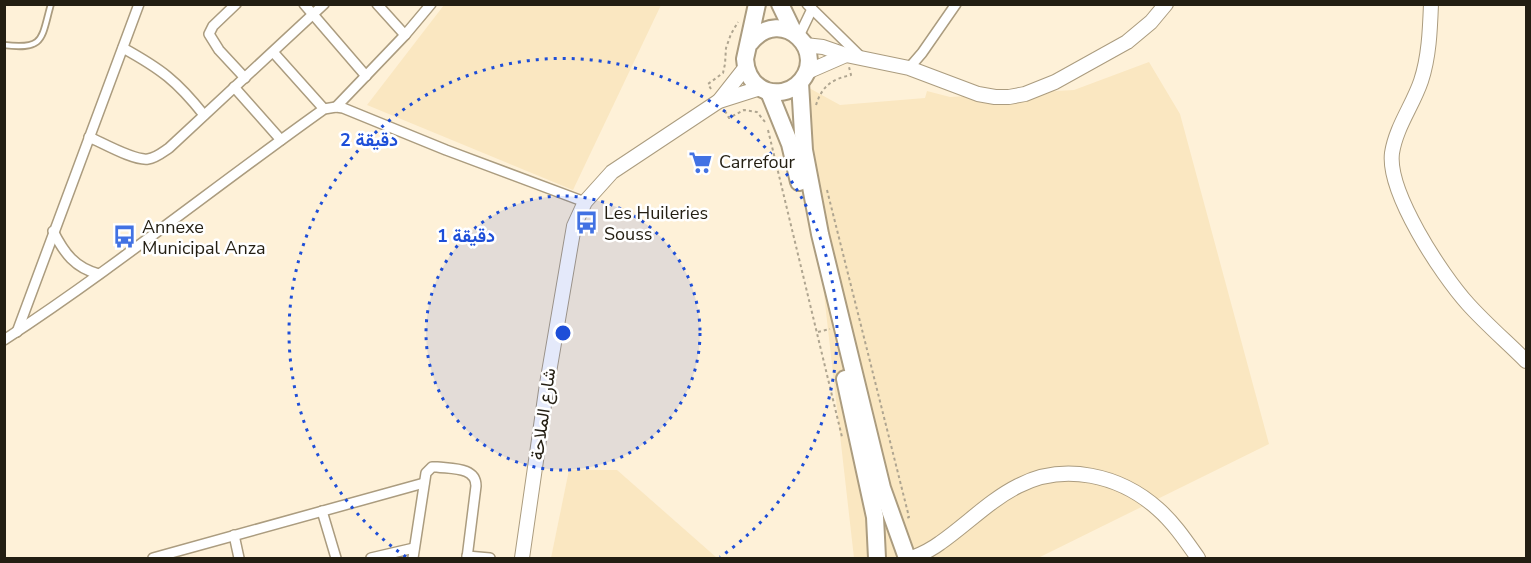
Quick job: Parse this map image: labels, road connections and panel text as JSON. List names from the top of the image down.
{
  "streets": {
    "street": ["شارع الملاحة"]
  },
  "places": {
    "supermarket": ["Carrefour"],
    "bus stop": ["Les Huileries Souss", "Annexe Municipal Anza"]
  },
  "rings": ["2 دقيقة", "1 دقيقة"]
}
